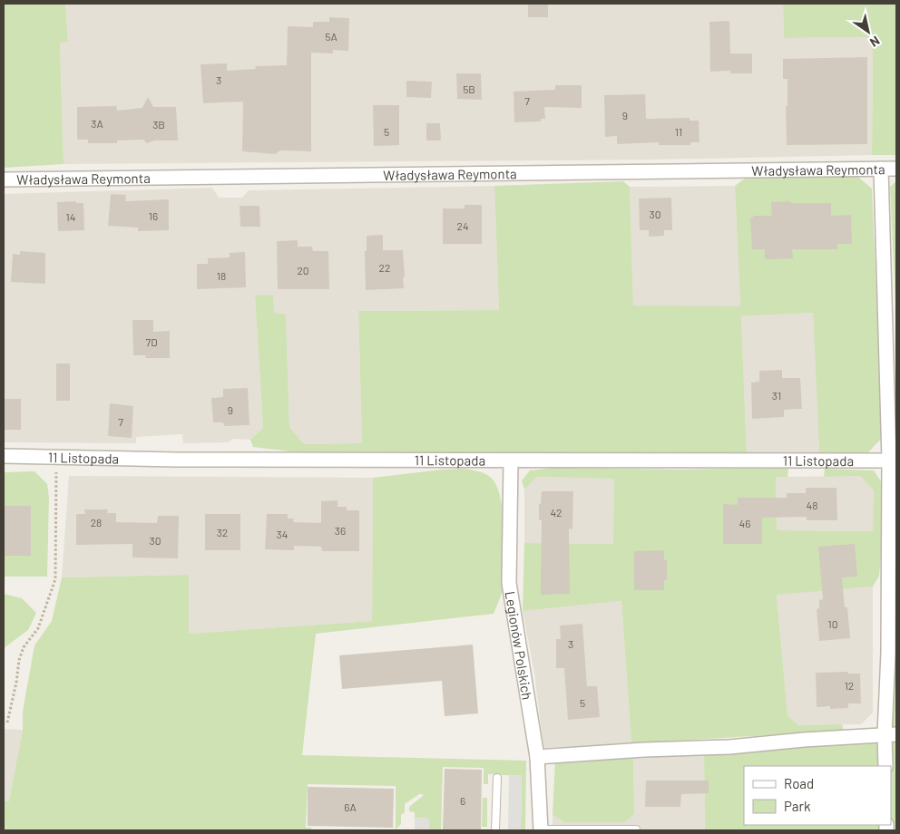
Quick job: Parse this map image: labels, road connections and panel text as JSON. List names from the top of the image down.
{
  "streets": {
    "street": ["Władysława Reymonta", "11 Listopada", "Legionów Polskich"]
  },
  "crossings": [
    ["11 Listopada", "Legionów Polskich"]
  ],
  "house_numbers": [
    "5A",
    "3",
    "5B",
    "7",
    "9",
    "3A",
    "3B",
    "5",
    "11",
    "30",
    "16",
    "14",
    "24",
    "22",
    "20",
    "18",
    "7D",
    "31",
    "9",
    "7",
    "48",
    "42",
    "28",
    "46",
    "36",
    "32",
    "34",
    "30",
    "10",
    "3",
    "12",
    "5",
    "6",
    "6A"
  ],
  "legend": ["Road", "Park"],
  "north": "bottom right"
}
